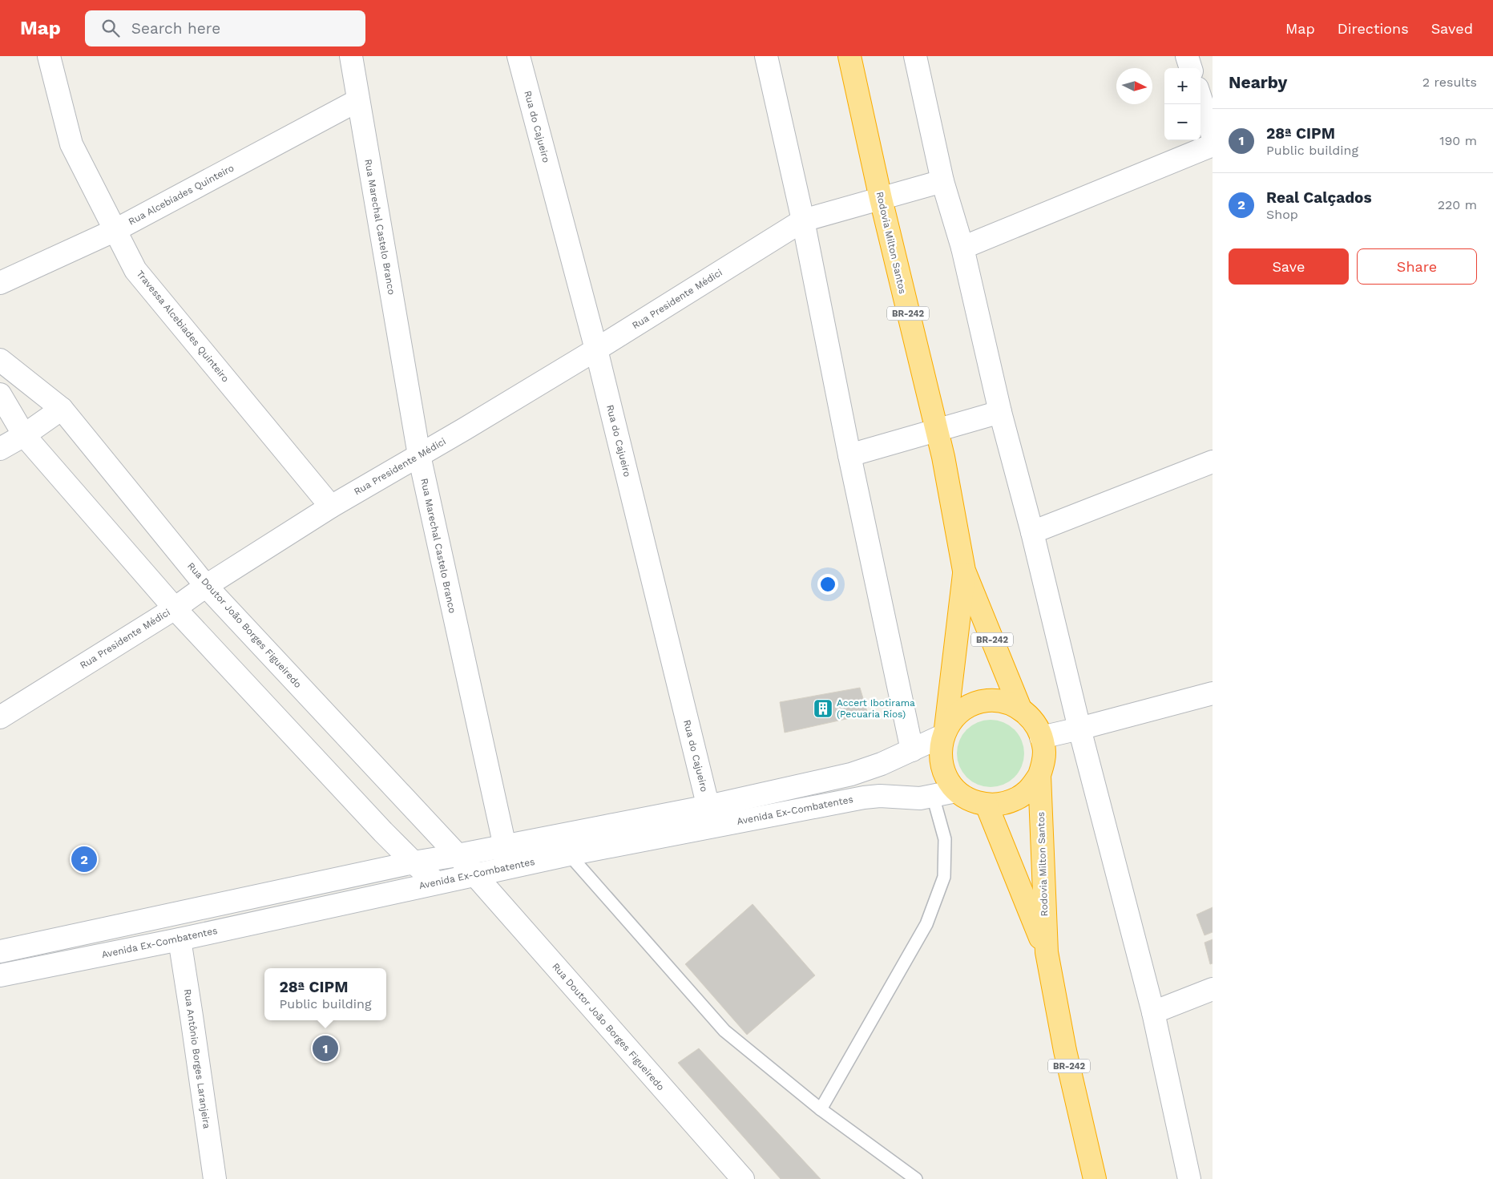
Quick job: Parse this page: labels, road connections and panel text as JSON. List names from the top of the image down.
{
  "streets": {
    "highway": ["Rodovia Milton Santos", "BR-242"],
    "street": [
      "Rua do Cajueiro",
      "Rua Alcebíades Quinteiro",
      "Rua Marechal Castelo Branco",
      "Rua Presidente Médici",
      "Travessa Alcebiades Quinteiro",
      "Rua Doutor João Borges Figueiredo",
      "Avenida Ex-Combatentes",
      "Rua Antônio Borges Laranjeira"
    ]
  },
  "crossings": [
    ["Rua do Cajueiro", "Rua Presidente Médici"],
    ["Rua do Cajueiro", "Avenida Ex-Combatentes"],
    ["Rua Alcebíades Quinteiro", "Rua Marechal Castelo Branco"],
    ["Rua Alcebíades Quinteiro", "Travessa Alcebiades Quinteiro"],
    ["Rua Marechal Castelo Branco", "Rua Presidente Médici"],
    ["Rua Marechal Castelo Branco", "Avenida Ex-Combatentes"],
    ["Rodovia Milton Santos", "Rua Presidente Médici"],
    ["Rodovia Milton Santos", "Avenida Ex-Combatentes"],
    ["Rua Presidente Médici", "Travessa Alcebiades Quinteiro"],
    ["Rua Presidente Médici", "Rua Doutor João Borges Figueiredo"],
    ["Rua Doutor João Borges Figueiredo", "Avenida Ex-Combatentes"],
    ["Avenida Ex-Combatentes", "Rua Antônio Borges Laranjeira"]
  ],
  "places": {
    "building": ["Accert Ibotirama (Pecuaria Rios)"]
  },
  "north": "right",
  "page": {
    "header": "Map",
    "search": "Search here",
    "nav": ["Map", "Directions", "Saved"],
    "heading": ["Nearby", "2 results"],
    "map_buttons": ["+", "−"],
    "list": [
      {
        "mark": "1",
        "name": "28ª CIPM",
        "note": "Public building",
        "value": "190 m"
      },
      {
        "mark": "2",
        "name": "Real Calçados",
        "note": "Shop",
        "value": "220 m"
      }
    ],
    "buttons": ["Save", "Share"],
    "pins": ["2", "1"],
    "popup": ["28ª CIPM", "Public building"]
  }
}
